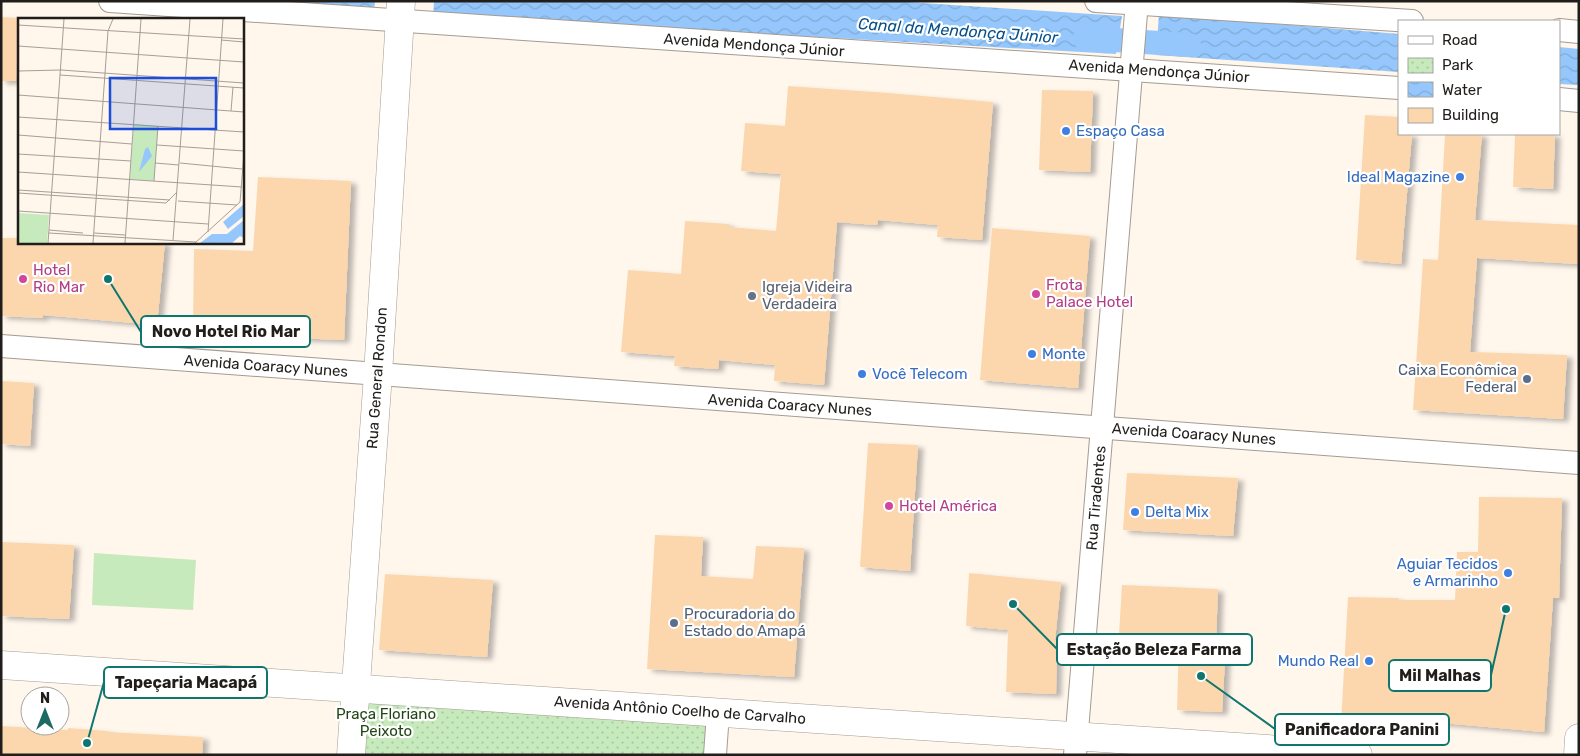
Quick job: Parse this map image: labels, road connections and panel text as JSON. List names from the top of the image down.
{
  "streets": {
    "street": [
      "Avenida Mendonça Júnior",
      "Avenida Coaracy Nunes",
      "Rua General Rondon",
      "Rua Tiradentes",
      "Avenida Antônio Coelho de Carvalho"
    ]
  },
  "crossings": [
    ["Avenida Mendonça Júnior", "Rua General Rondon"],
    ["Avenida Mendonça Júnior", "Rua Tiradentes"],
    ["Avenida Coaracy Nunes", "Rua General Rondon"],
    ["Avenida Coaracy Nunes", "Rua Tiradentes"],
    ["Rua General Rondon", "Avenida Antônio Coelho de Carvalho"],
    ["Rua Tiradentes", "Avenida Antônio Coelho de Carvalho"]
  ],
  "water": ["Canal da Mendonça Júnior"],
  "parks": ["Praça Floriano Peixoto"],
  "places": [
    "Espaço Casa",
    "Ideal Magazine",
    "Hotel Rio Mar",
    "Novo Hotel Rio Mar",
    "Frota Palace Hotel",
    "Igreja Videira Verdadeira",
    "Monte",
    "Você Telecom",
    "Caixa Econômica Federal",
    "Hotel América",
    "Delta Mix",
    "Aguiar Tecidos e Armarinho",
    "Estação Beleza Farma",
    "Mil Malhas",
    "Procuradoria do Estado do Amapá",
    "Mundo Real",
    "Panificadora Panini",
    "Tapeçaria Macapá"
  ],
  "legend": [
    "Road",
    "Park",
    "Water",
    "Building"
  ],
  "north": "top"
}
